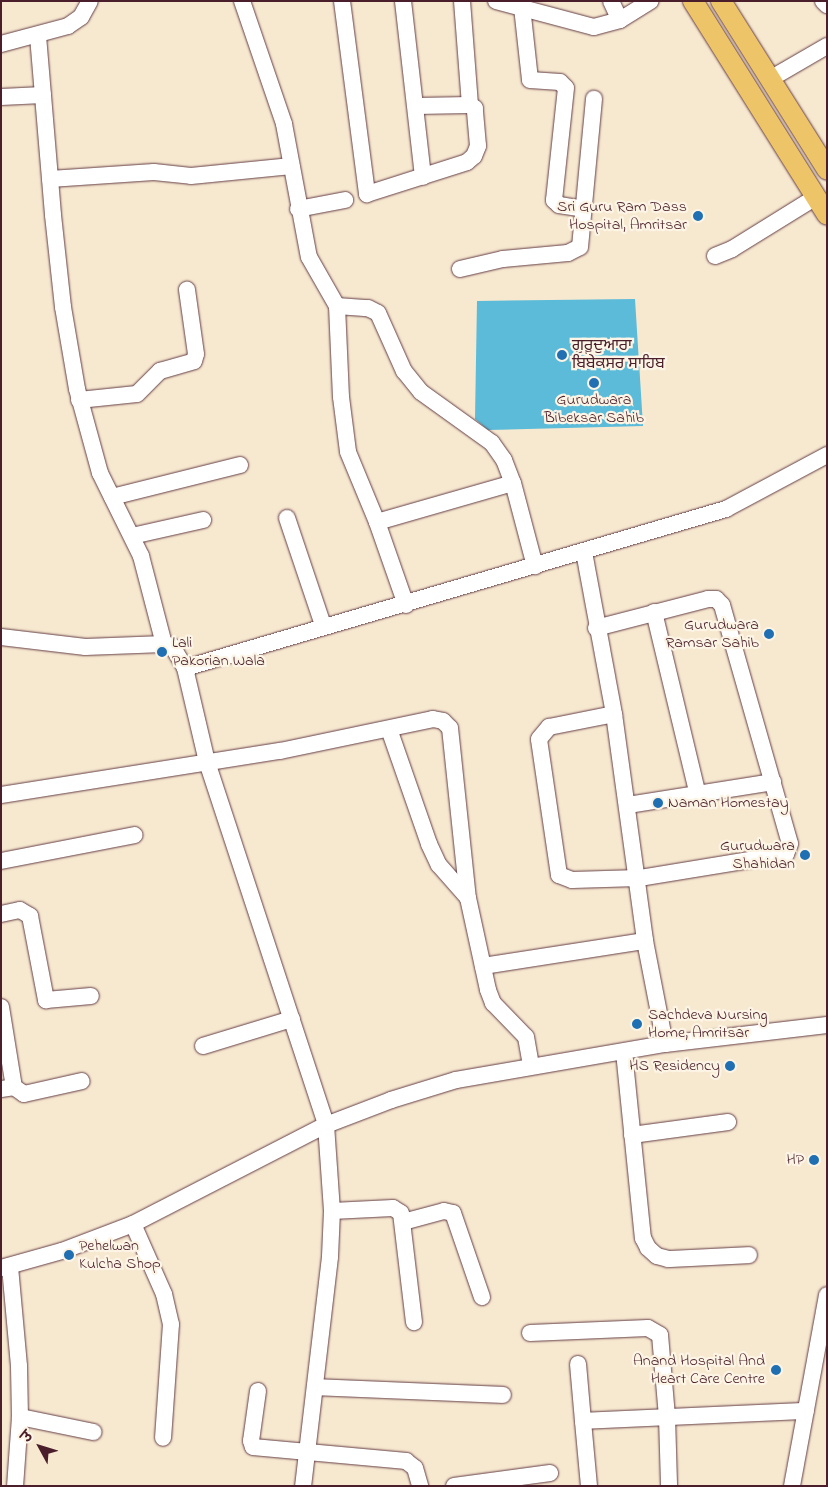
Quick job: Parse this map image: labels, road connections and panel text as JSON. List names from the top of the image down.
{
  "places": [
    "Sri Guru Ram Dass Hospital, Amritsar",
    "ਗੁਰੂਦੁਆਰਾ ਬਿਬੇਕਸਰ ਸਾਹਿਬ",
    "Gurudwara Bibeksar Sahib",
    "Gurudwara Ramsar Sahib",
    "Lali Pakorian Wala",
    "Naman Homestay",
    "Gurudwara Shahidan",
    "Sachdeva Nursing Home, Amritsar",
    "HS Residency",
    "HP",
    "Pehelwan Kulcha Shop",
    "Anand Hospital And Heart Care Centre"
  ],
  "north": "top left"
}
